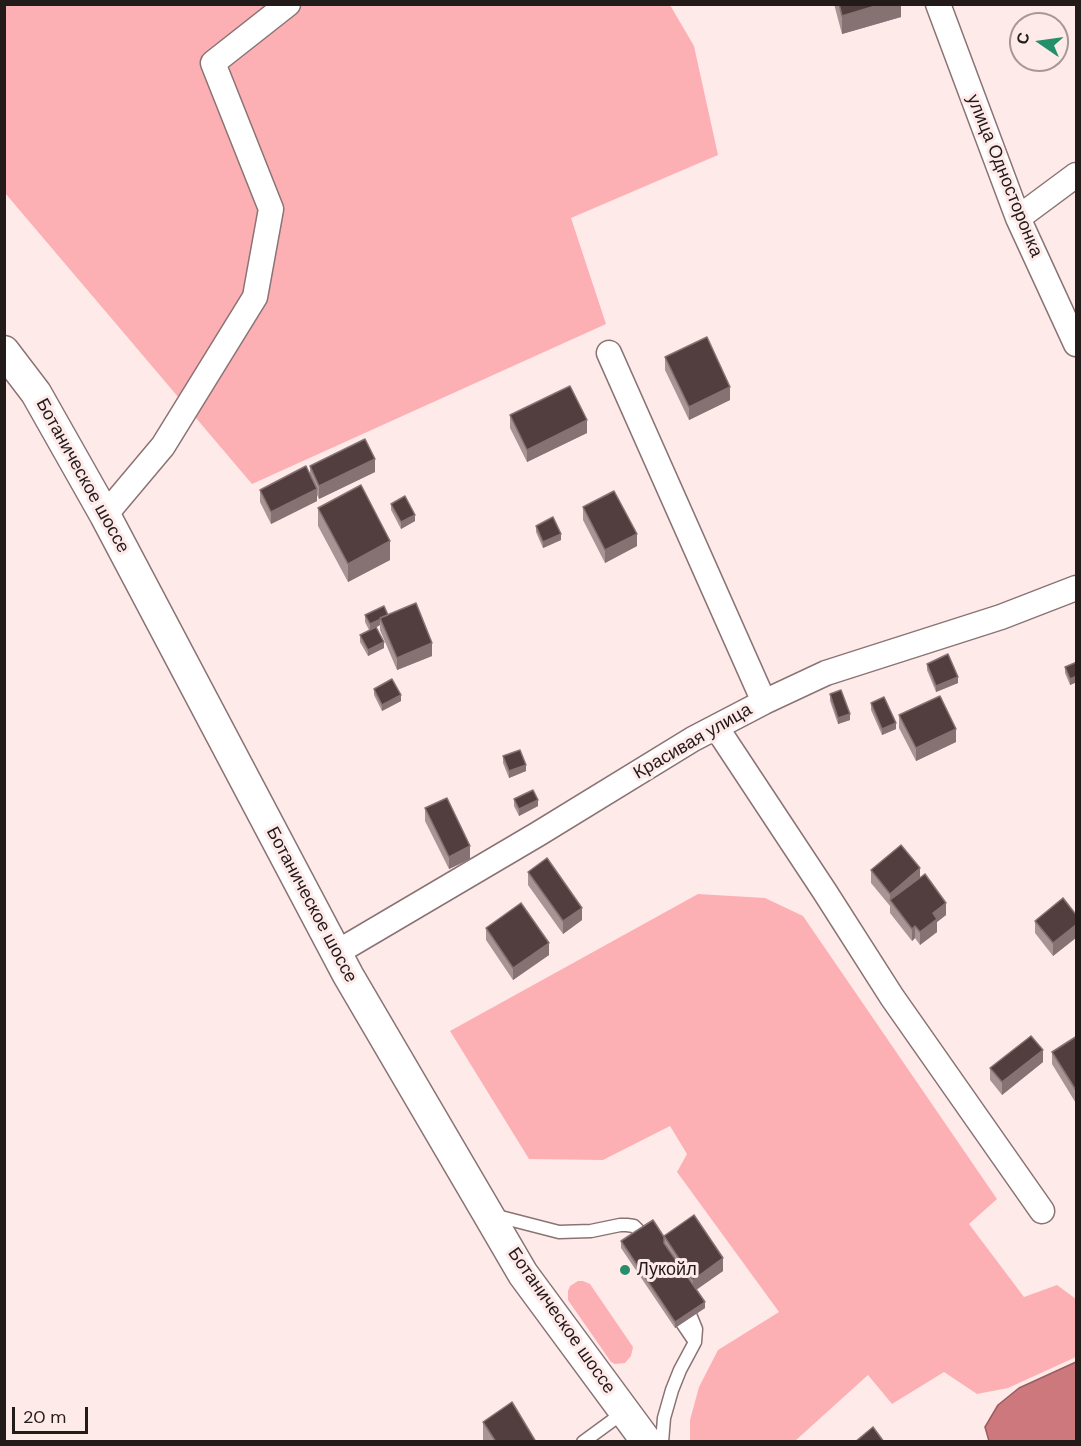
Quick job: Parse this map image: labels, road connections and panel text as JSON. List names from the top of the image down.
{
  "streets": {
    "street": ["улица Односторонка", "Ботаническое шоссе", "Красивая улица"]
  },
  "crossings": [
    ["Ботаническое шоссе", "Красивая улица"]
  ],
  "places": ["Лукойл"],
  "scale_bar": "20 m",
  "north": "left"
}
